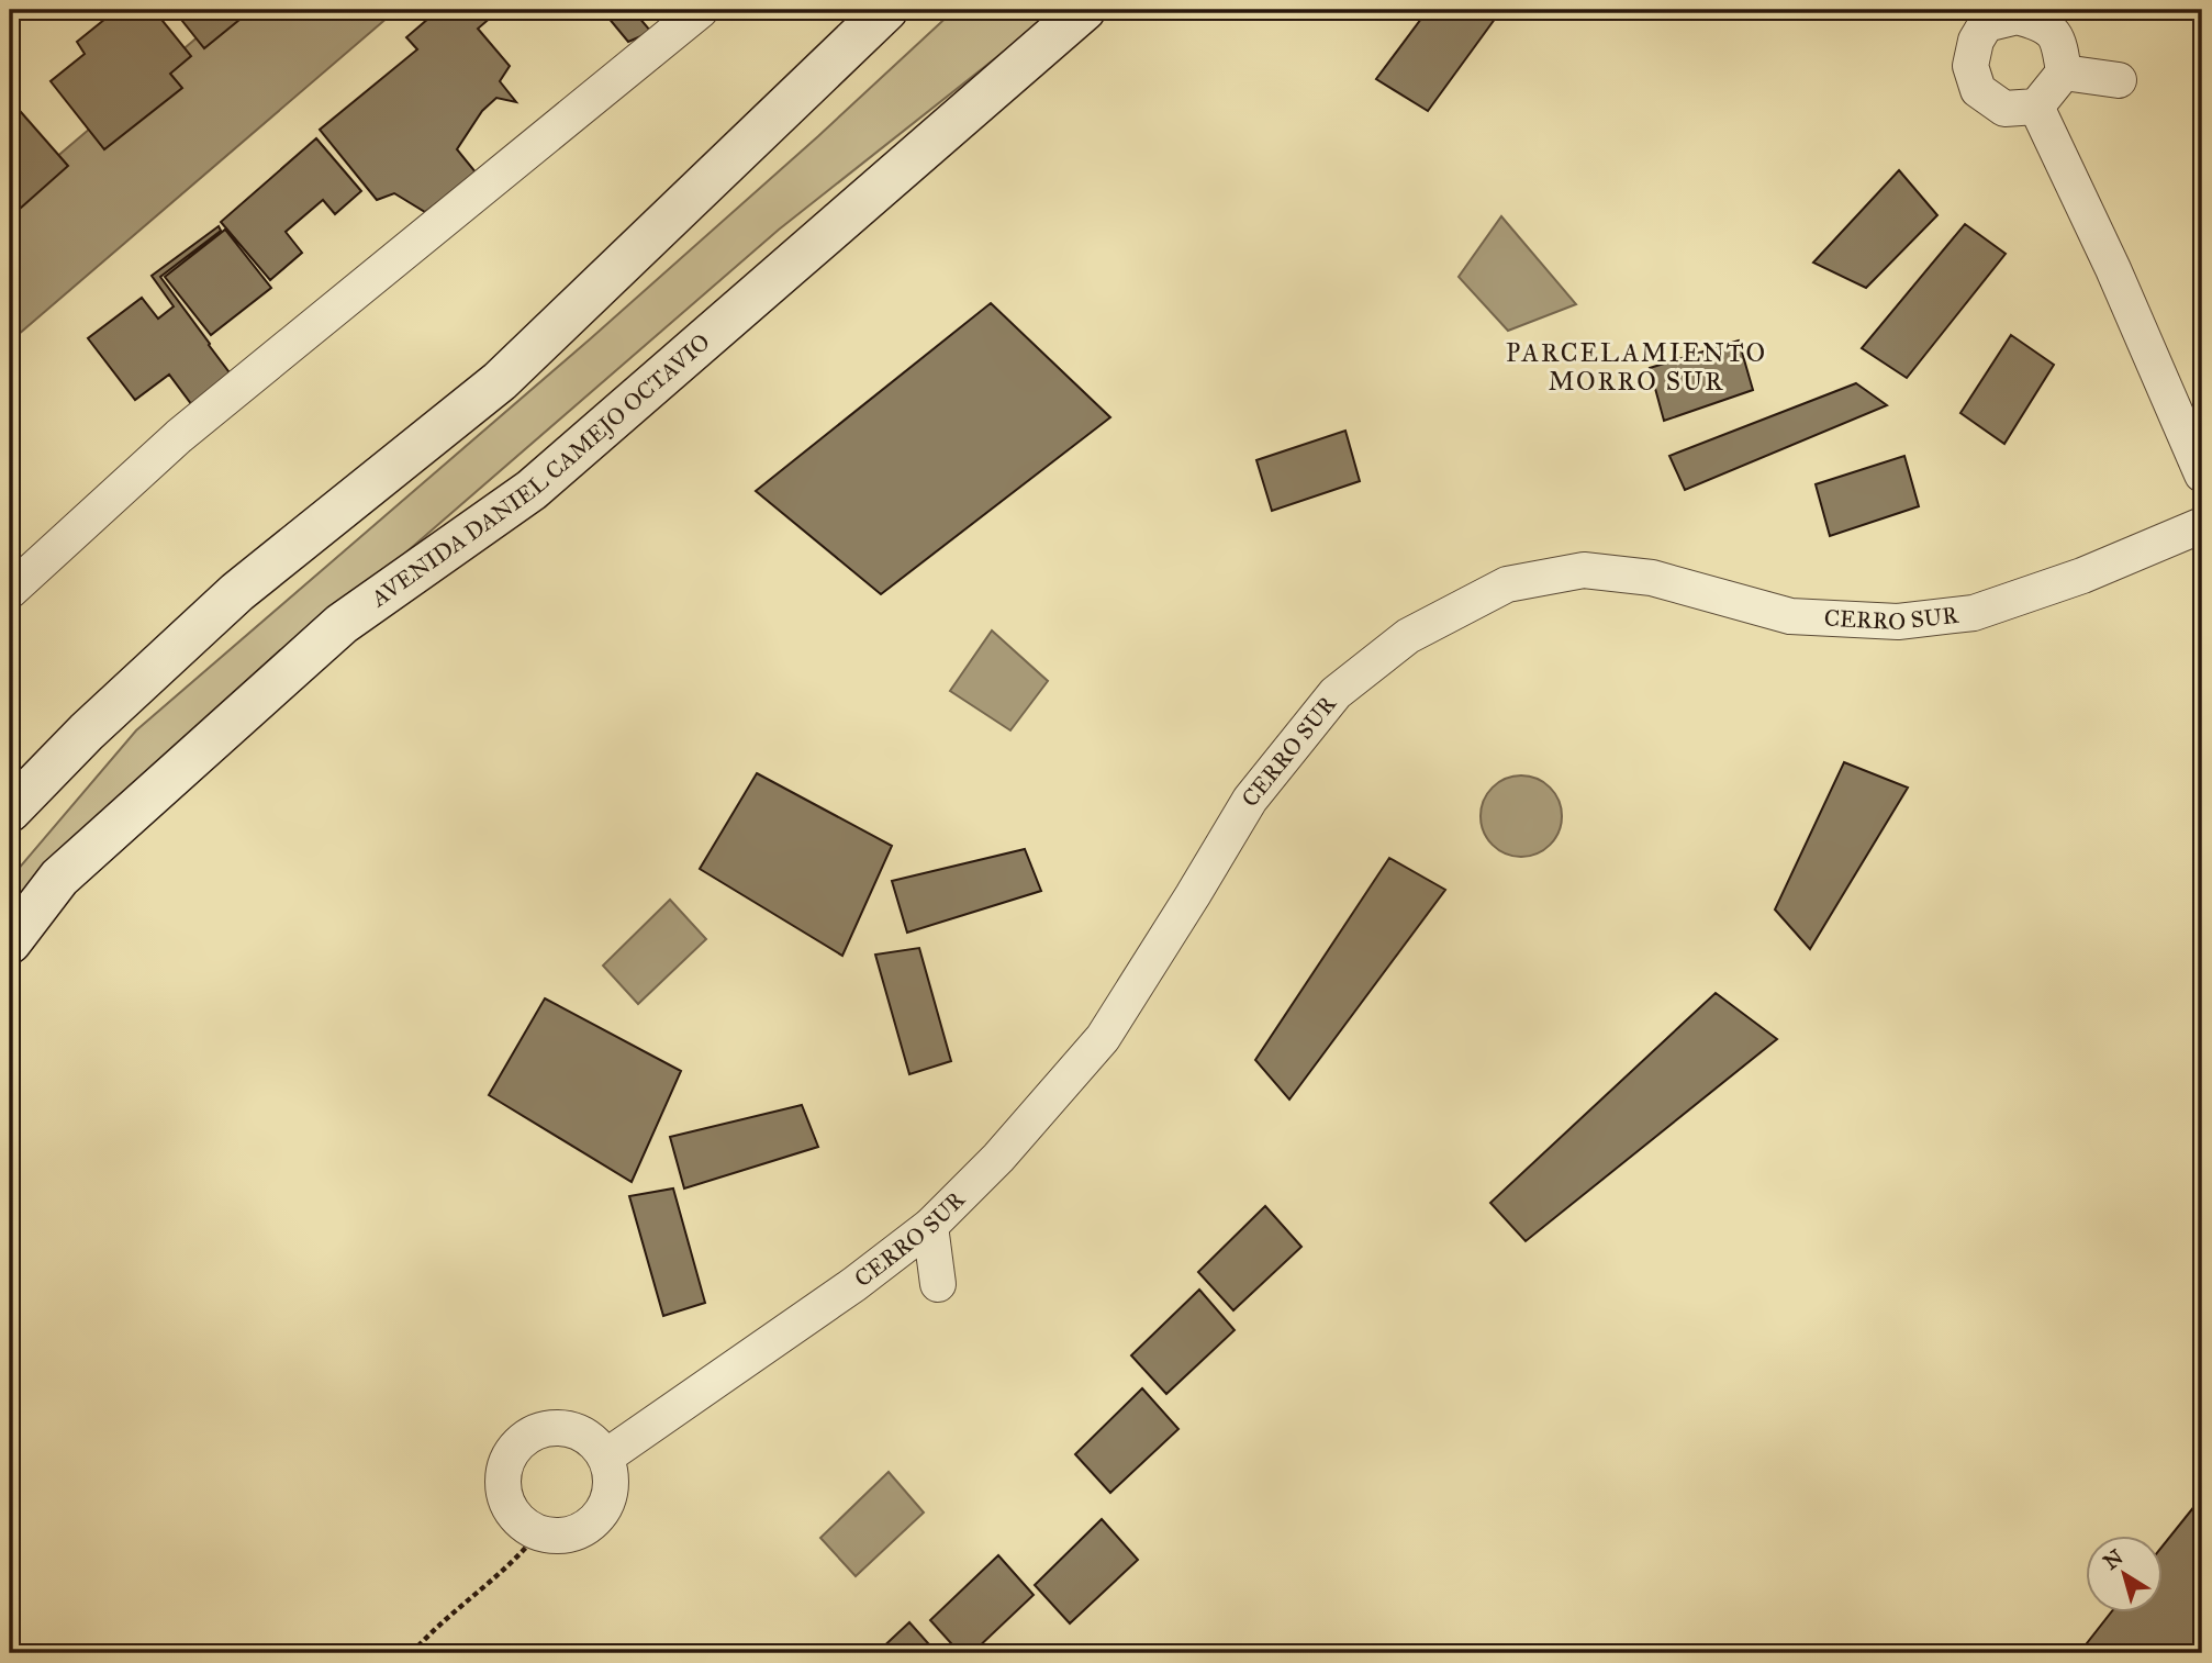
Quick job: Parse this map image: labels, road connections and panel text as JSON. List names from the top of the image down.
{
  "streets": {
    "main road": ["AVENIDA DANIEL CAMEJO OCTAVIO"],
    "street": ["CERRO SUR"]
  },
  "districts": ["PARCELAMIENTO MORRO SUR"],
  "north": "top left"
}
